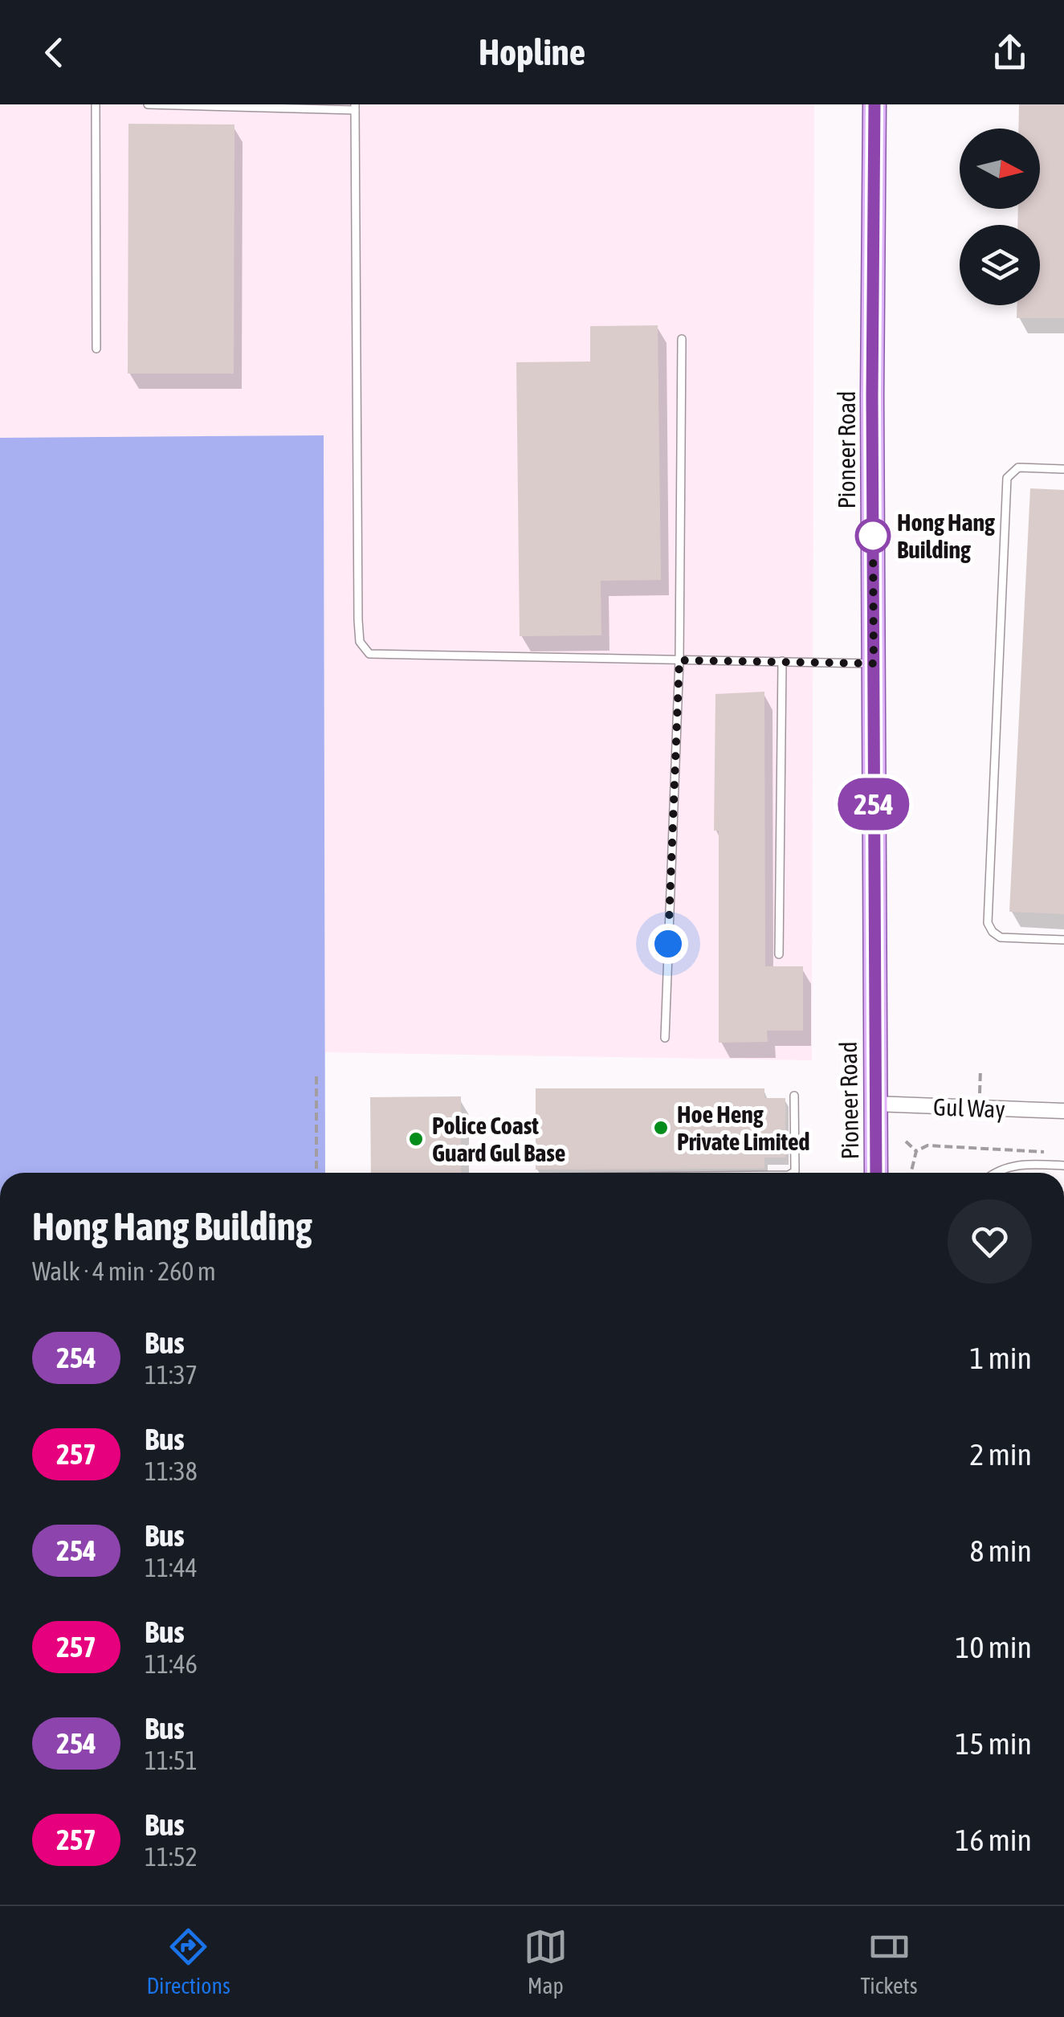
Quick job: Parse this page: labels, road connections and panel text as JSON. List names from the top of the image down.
{
  "streets": {
    "main road": ["Pioneer Road"],
    "street": ["Gul Way"]
  },
  "crossings": [
    ["Pioneer Road", "Gul Way"]
  ],
  "places": ["Hong Hang Building", "Hoe Heng Private Limited", "Police Coast Guard Gul Base"],
  "lines": ["bus line 254"],
  "north": "right",
  "page": {
    "header": "Hopline",
    "on_map": "254",
    "heading": ["Hong Hang Building", "Walk · 4 min · 260 m"],
    "list": [
      {
        "mark": "254",
        "name": "Bus",
        "note": "11:37",
        "value": "1 min"
      },
      {
        "mark": "257",
        "name": "Bus",
        "note": "11:38",
        "value": "2 min"
      },
      {
        "mark": "254",
        "name": "Bus",
        "note": "11:44",
        "value": "8 min"
      },
      {
        "mark": "257",
        "name": "Bus",
        "note": "11:46",
        "value": "10 min"
      },
      {
        "mark": "254",
        "name": "Bus",
        "note": "11:51",
        "value": "15 min"
      },
      {
        "mark": "257",
        "name": "Bus",
        "note": "11:52",
        "value": "16 min"
      }
    ],
    "tabs": ["Directions", "Map", "Tickets"]
  }
}
